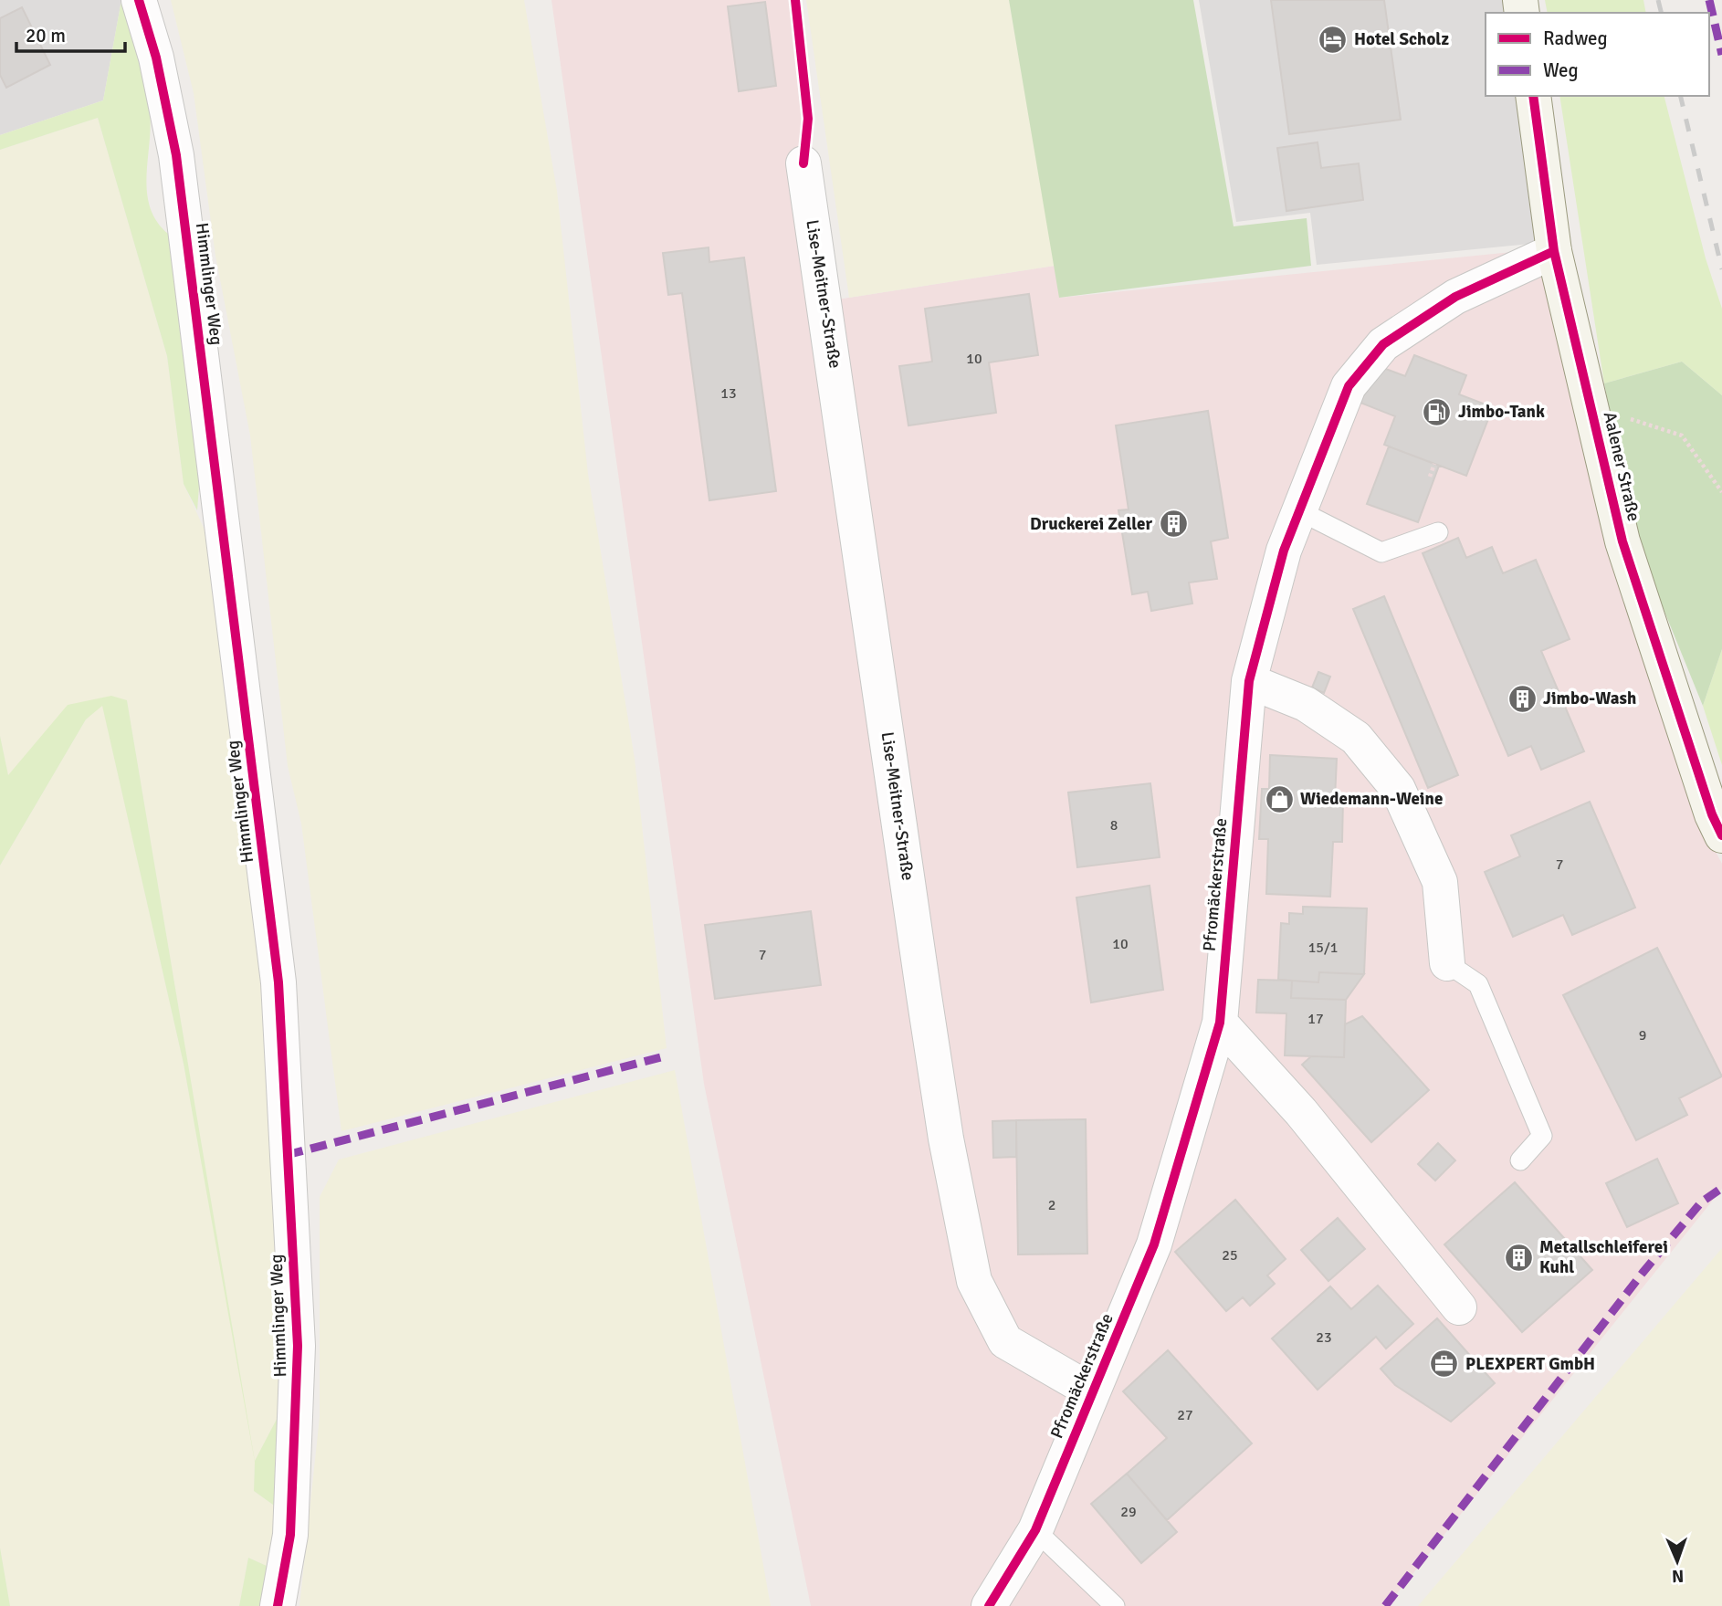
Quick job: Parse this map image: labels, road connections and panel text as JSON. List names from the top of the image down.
{
  "streets": {
    "street": [
      "Himmlinger Weg",
      "Lise-Meitner-Straße",
      "Aalener Straße",
      "Pfromäckerstraße"
    ]
  },
  "crossings": [
    ["Lise-Meitner-Straße", "Pfromäckerstraße"],
    ["Aalener Straße", "Pfromäckerstraße"]
  ],
  "places": {
    "hotel": ["Hotel Scholz"],
    "fuel station": ["Jimbo-Tank"],
    "building": ["Druckerei Zeller", "Jimbo-Wash", "Metallschleiferei Kuhl"],
    "shop": ["Wiedemann-Weine"],
    "office": ["PLEXPERT GmbH"]
  },
  "house_numbers": [
    "10",
    "13",
    "8",
    "7",
    "10",
    "15/1",
    "7",
    "17",
    "9",
    "2",
    "25",
    "23",
    "27",
    "29"
  ],
  "legend": ["Radweg", "Weg"],
  "scale_bar": "20 m",
  "north": "bottom"
}
